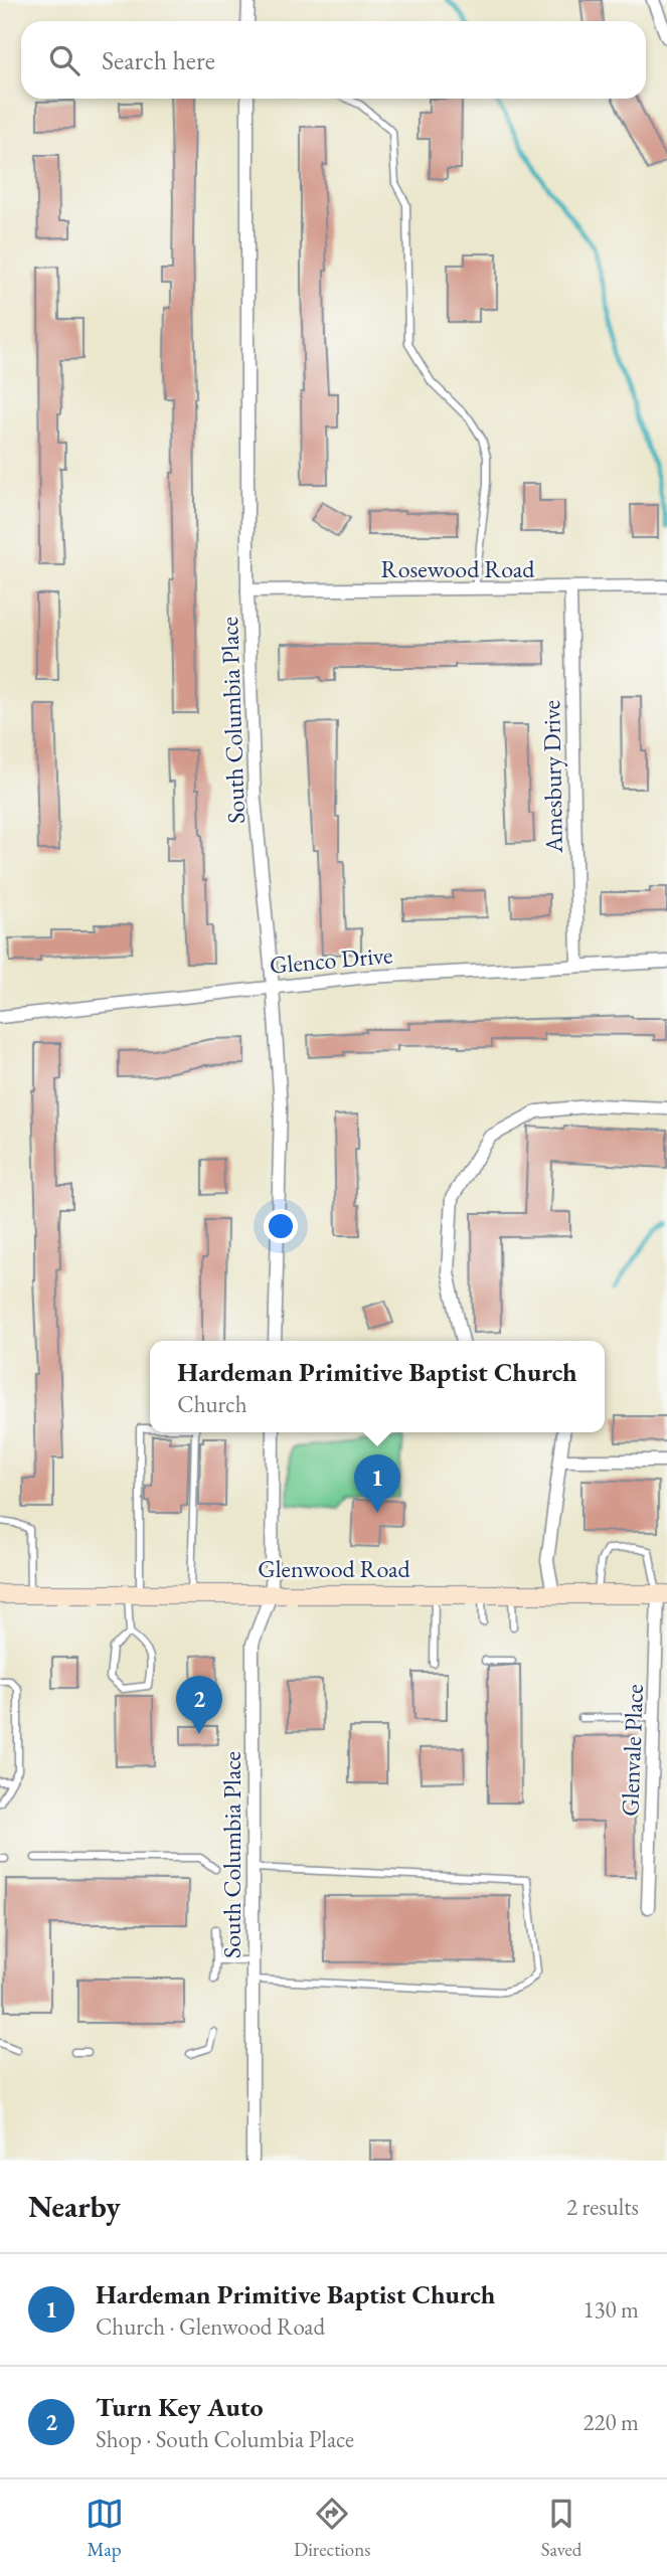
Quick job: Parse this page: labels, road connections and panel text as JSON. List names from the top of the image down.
{
  "streets": {
    "main road": ["Glenwood Road"],
    "street": [
      "Rosewood Road",
      "South Columbia Place",
      "Amesbury Drive",
      "Glenco Drive",
      "Glenvale Place"
    ]
  },
  "crossings": [
    ["Rosewood Road", "South Columbia Place"],
    ["Rosewood Road", "Amesbury Drive"],
    ["South Columbia Place", "Glenco Drive"],
    ["South Columbia Place", "Glenwood Road"],
    ["Amesbury Drive", "Glenco Drive"],
    ["Glenwood Road", "Glenvale Place"]
  ],
  "page": {
    "search": "Search here",
    "popup": ["Hardeman Primitive Baptist Church", "Church"],
    "pins": ["1", "2"],
    "heading": ["Nearby", "2 results"],
    "list": [
      {
        "mark": "1",
        "name": "Hardeman Primitive Baptist Church",
        "note": "Church · Glenwood Road",
        "value": "130 m"
      },
      {
        "mark": "2",
        "name": "Turn Key Auto",
        "note": "Shop · South Columbia Place",
        "value": "220 m"
      }
    ],
    "nav": ["Map", "Directions", "Saved"]
  }
}
